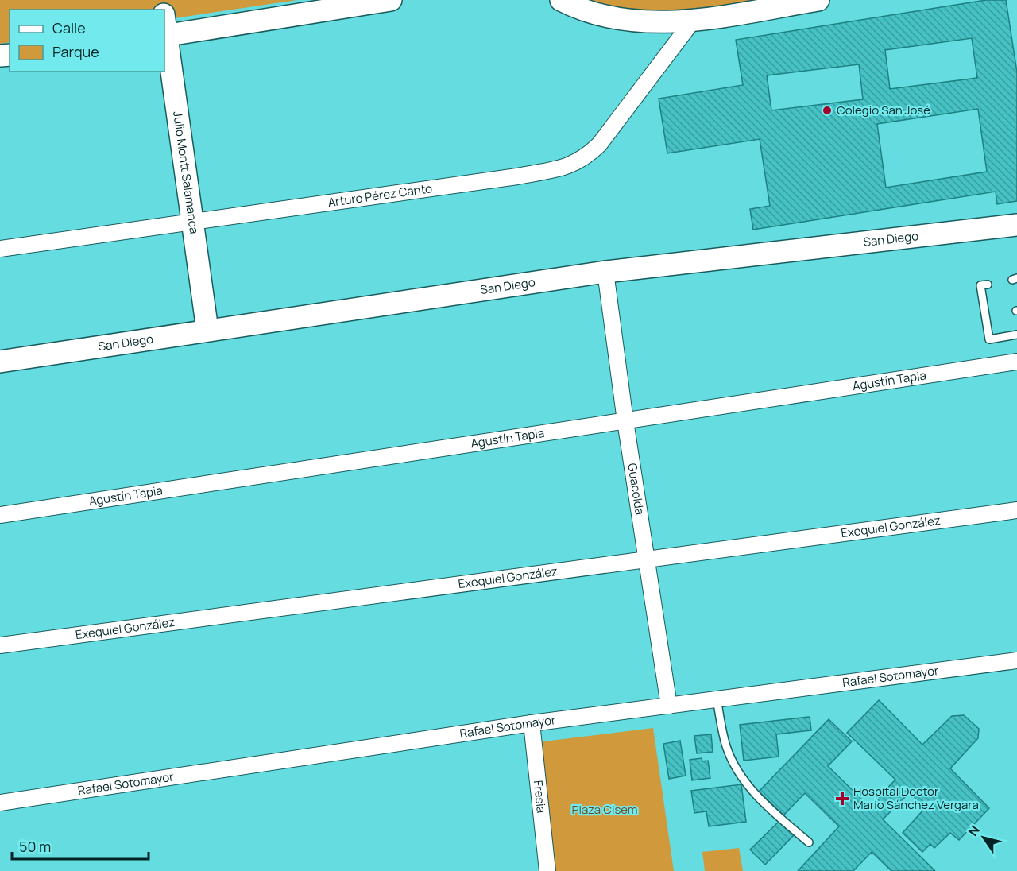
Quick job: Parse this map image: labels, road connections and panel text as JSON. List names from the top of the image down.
{
  "streets": {
    "street": [
      "Julio Montt Salamanca",
      "Arturo Pérez Canto",
      "San Diego",
      "Agustín Tapia",
      "Guacolda",
      "Exequiel González",
      "Rafael Sotomayor",
      "Fresia"
    ]
  },
  "crossings": [
    ["Julio Montt Salamanca", "Arturo Pérez Canto"],
    ["Julio Montt Salamanca", "San Diego"],
    ["San Diego", "Guacolda"],
    ["Agustín Tapia", "Guacolda"],
    ["Guacolda", "Exequiel González"],
    ["Guacolda", "Rafael Sotomayor"],
    ["Rafael Sotomayor", "Fresia"]
  ],
  "parks": ["Plaza Cisem"],
  "places": {
    "other": ["Colegio San José"],
    "health": ["Hospital Doctor Mario Sánchez Vergara"]
  },
  "legend": ["Calle", "Parque"],
  "scale_bar": "50 m",
  "north": "top left"
}
